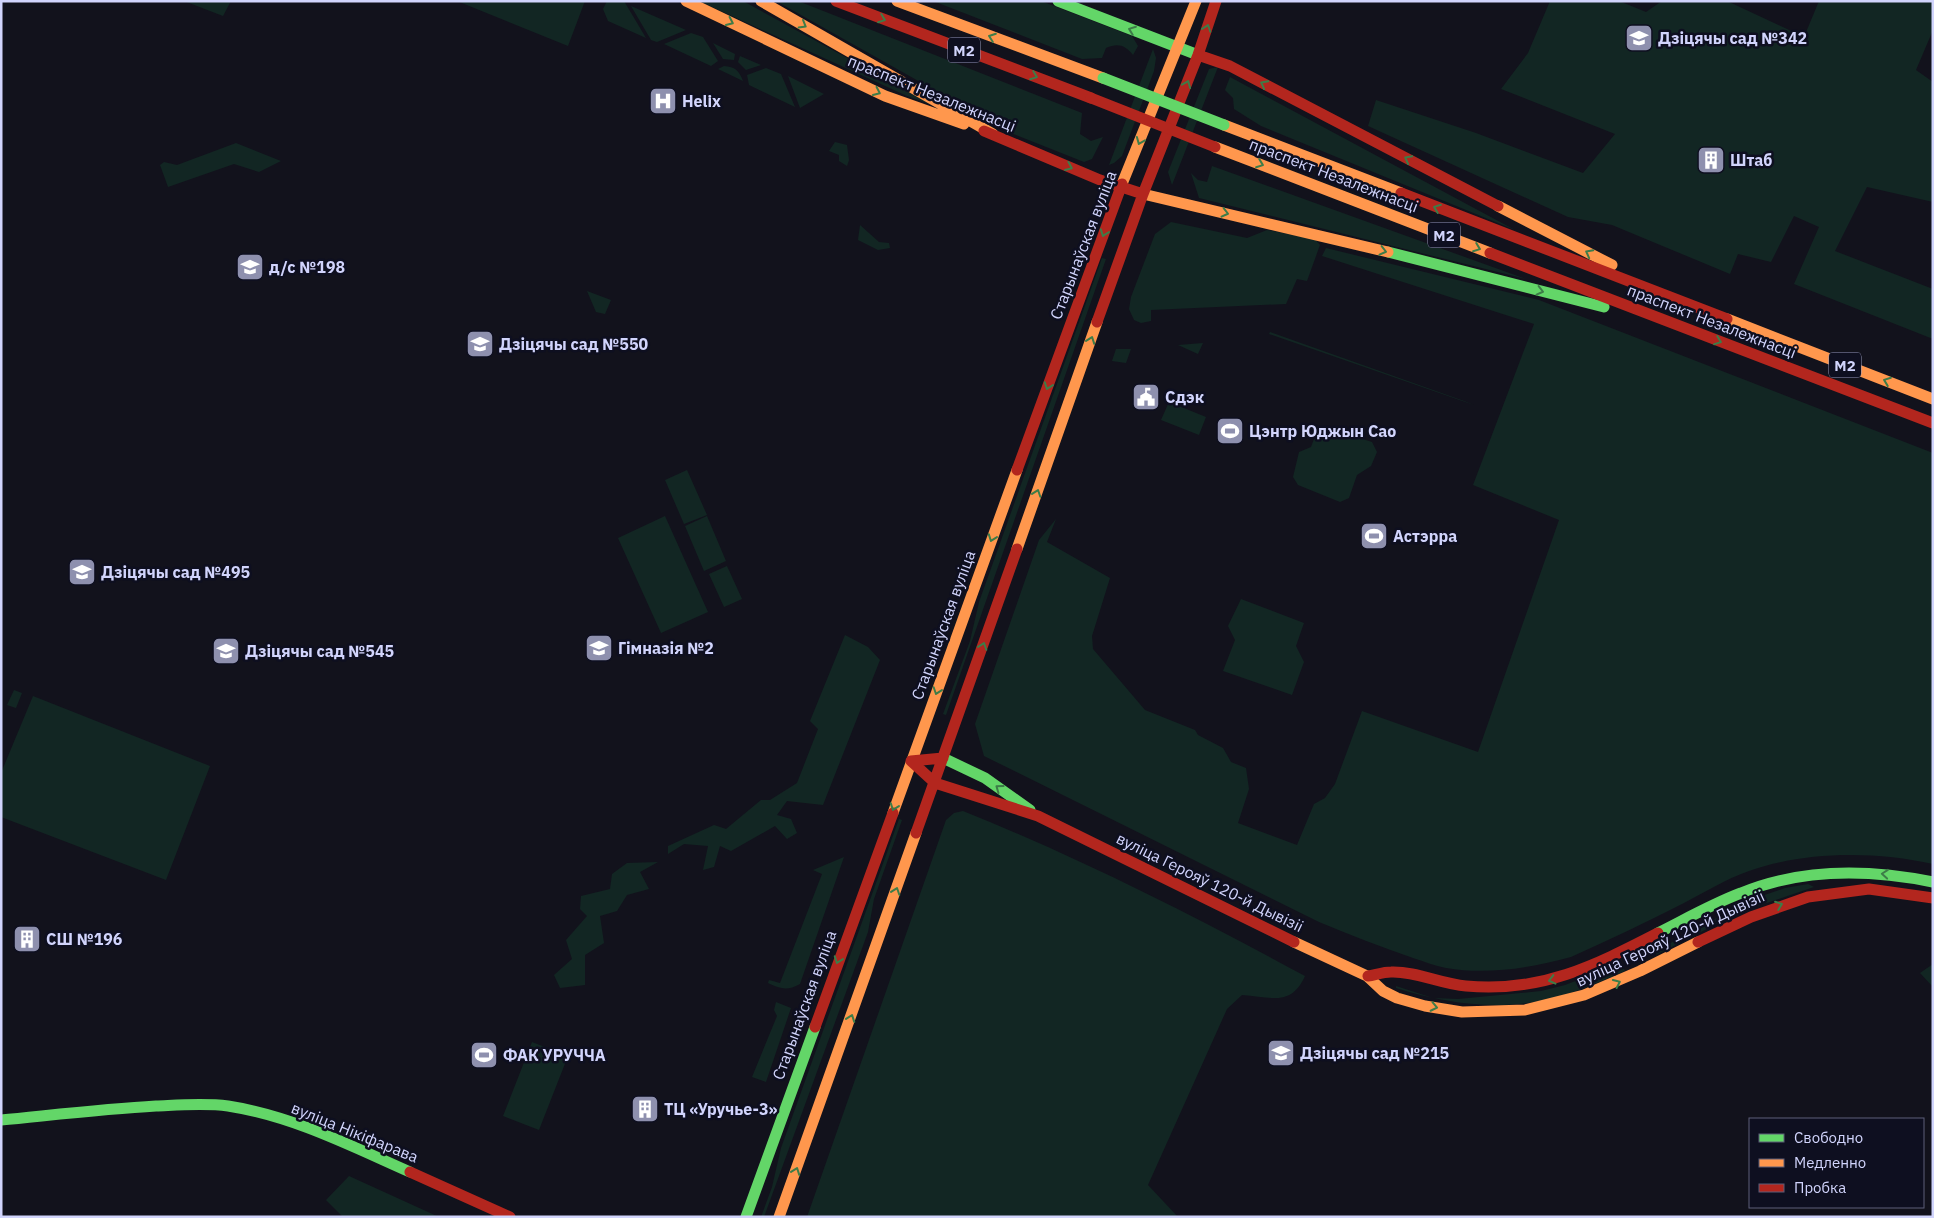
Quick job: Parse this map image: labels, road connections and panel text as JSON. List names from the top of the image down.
{
  "streets": {
    "main road": [
      "М2",
      "праспект Незалежнасці",
      "Старынаўская вуліца",
      "вуліца Герояў 120-й Дывізіі",
      "вуліца Нікіфарава"
    ]
  },
  "crossings": [
    ["праспект Незалежнасці", "Старынаўская вуліца"]
  ],
  "places": {
    "school or university": [
      "Дзіцячы сад №342",
      "д/с №198",
      "Дзіцячы сад №550",
      "Дзіцячы сад №495",
      "Гімназія №2",
      "Дзіцячы сад №545",
      "Дзіцячы сад №215"
    ],
    "hospital": ["Helix"],
    "building": ["Штаб", "СШ №196", "ТЦ «Уручье-3»"],
    "public building": ["Сдэк"],
    "sports": ["Цэнтр Юджын Сао", "Астэрра", "ФАК УРУЧЧА"]
  },
  "legend": ["Свободно", "Медленно", "Пробка"]
}
